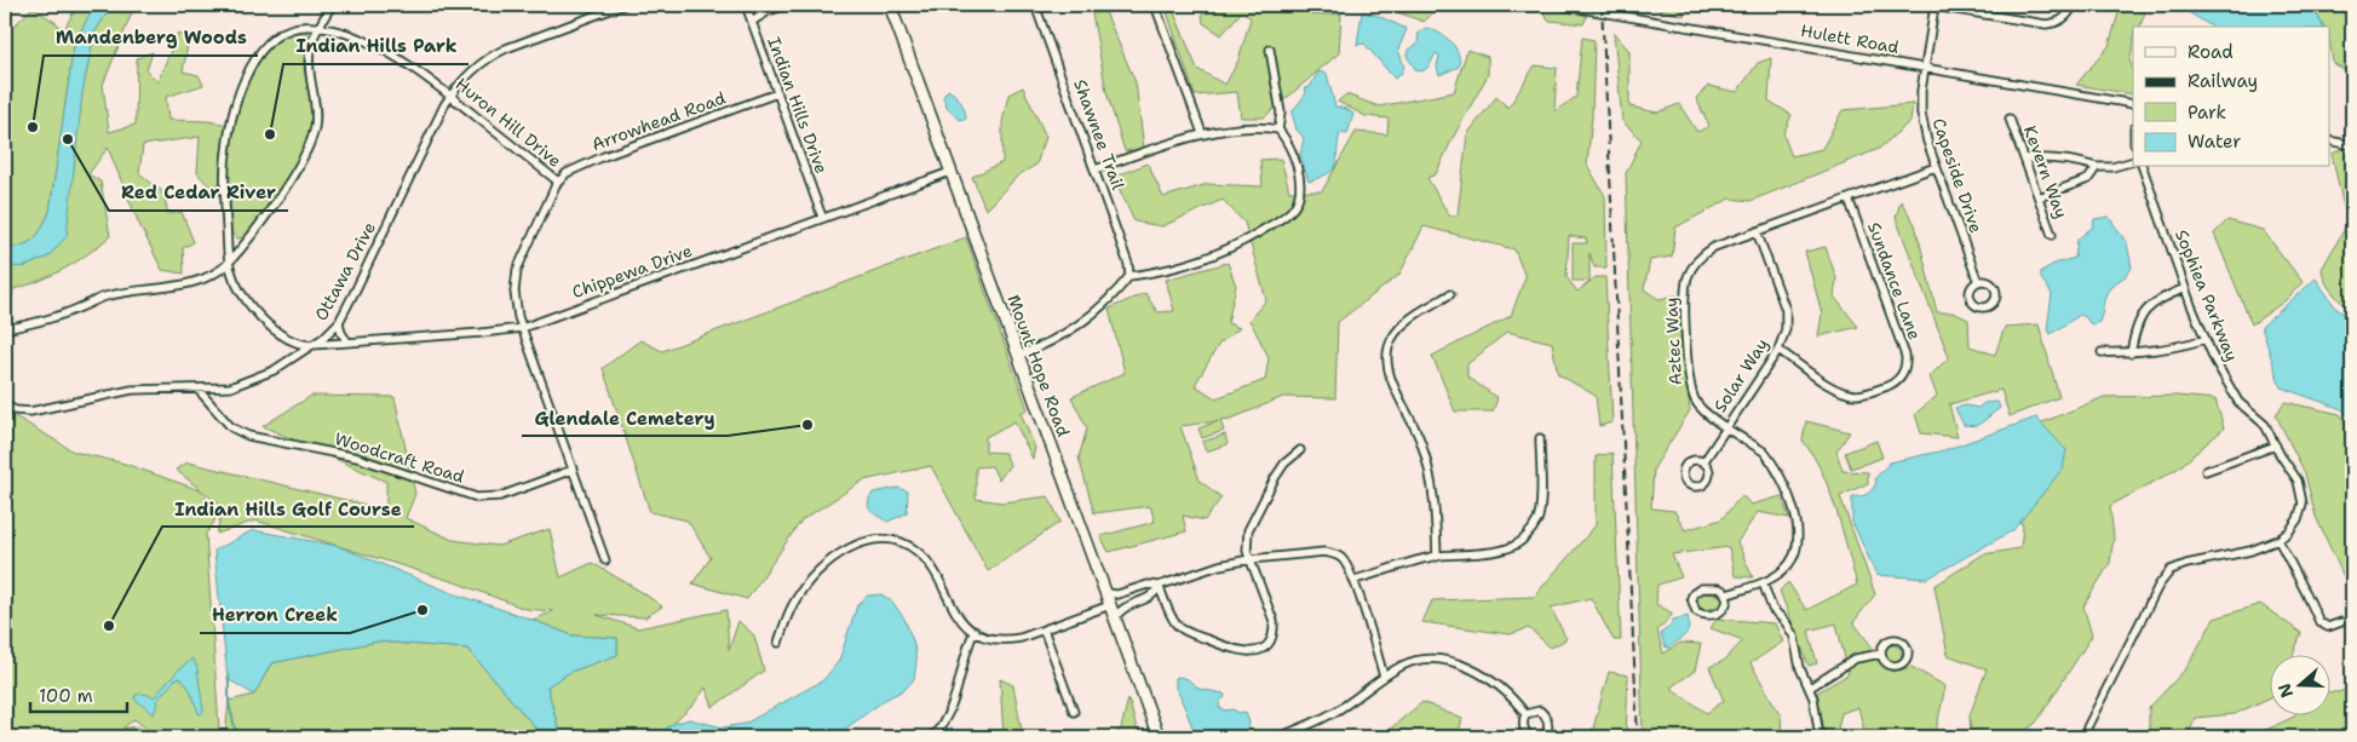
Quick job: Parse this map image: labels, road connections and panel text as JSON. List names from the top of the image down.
{
  "streets": {
    "street": [
      "Hulett Road",
      "Indian Hills Drive",
      "Arrowhead Road",
      "Huron Hill Drive",
      "Shawnee Trail",
      "Kevern Way",
      "Capeside Drive",
      "Ottawa Drive",
      "Chippewa Drive",
      "Sundance Lane",
      "Sophiea Parkway",
      "Aztec Way",
      "Mount Hope Road",
      "Solar Way",
      "Woodcraft Road"
    ]
  },
  "crossings": [
    ["Hulett Road", "Capeside Drive"],
    ["Indian Hills Drive", "Arrowhead Road"],
    ["Indian Hills Drive", "Chippewa Drive"],
    ["Arrowhead Road", "Huron Hill Drive"],
    ["Huron Hill Drive", "Ottawa Drive"],
    ["Huron Hill Drive", "Chippewa Drive"],
    ["Capeside Drive", "Aztec Way"],
    ["Ottawa Drive", "Chippewa Drive"],
    ["Ottawa Drive", "Woodcraft Road"],
    ["Chippewa Drive", "Mount Hope Road"],
    ["Sundance Lane", "Aztec Way"],
    ["Sundance Lane", "Solar Way"],
    ["Aztec Way", "Solar Way"]
  ],
  "places": [
    "Mandenberg Woods",
    "Indian Hills Park",
    "Red Cedar River",
    "Glendale Cemetery",
    "Herron Creek",
    "Indian Hills Golf Course"
  ],
  "legend": [
    "Road",
    "Railway",
    "Park",
    "Water"
  ],
  "scale_bar": "100 m",
  "north": "left"
}
